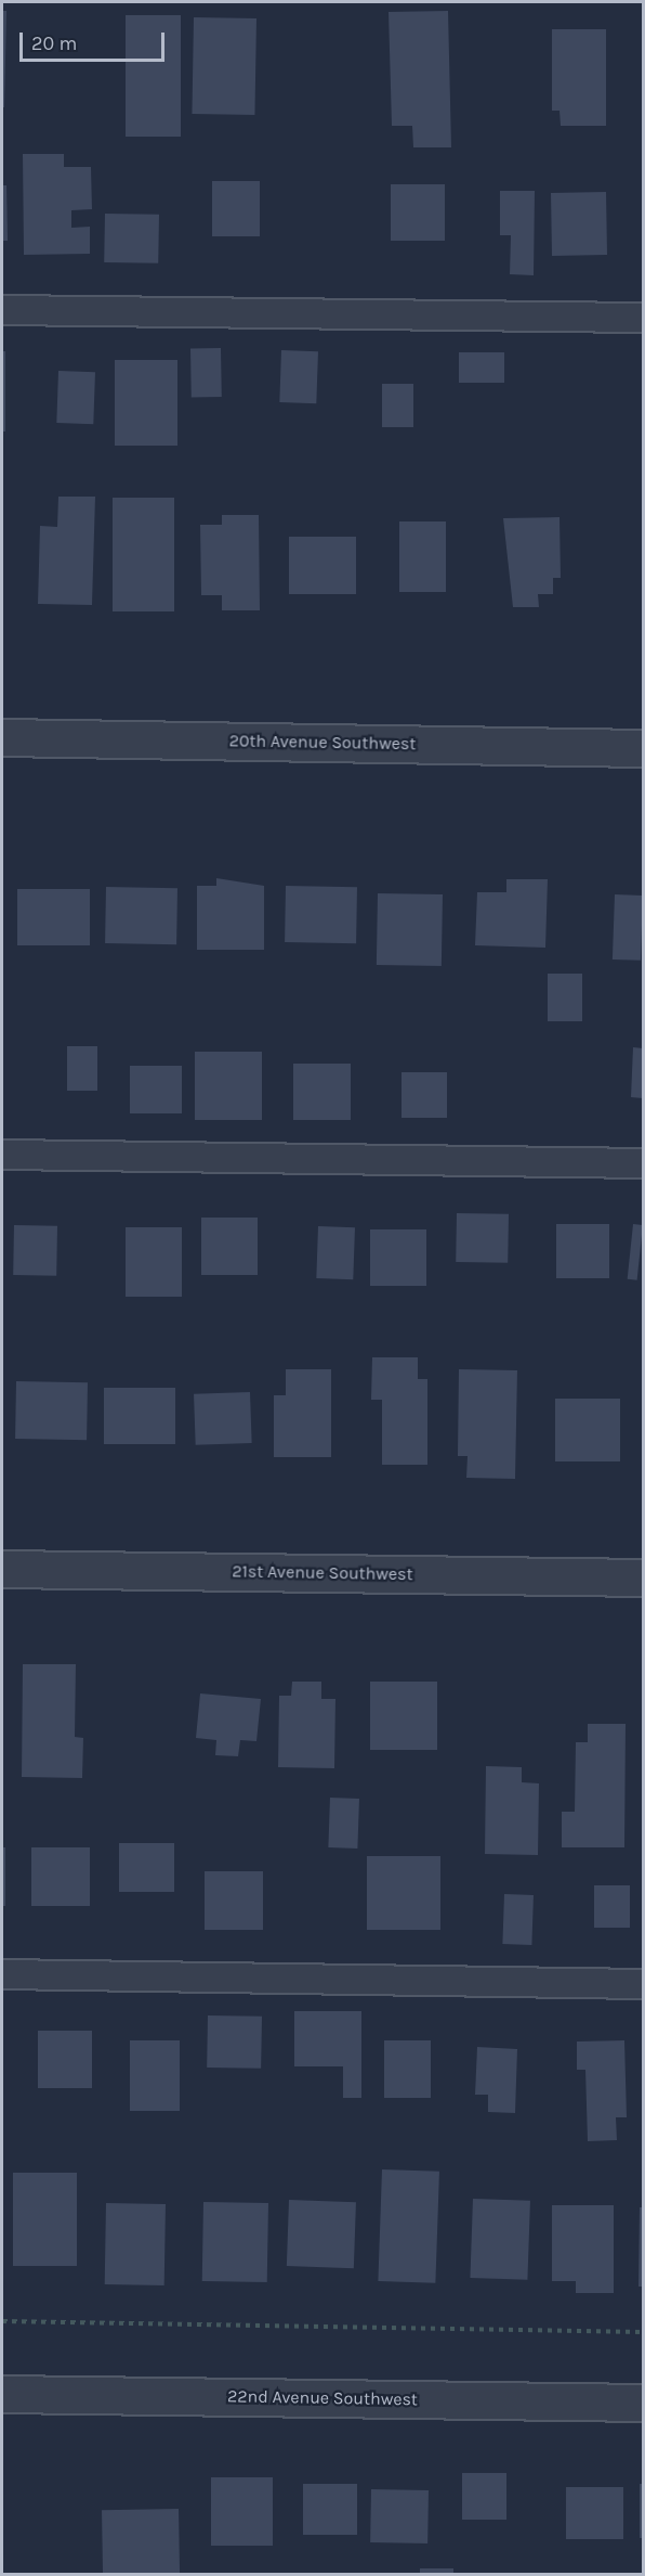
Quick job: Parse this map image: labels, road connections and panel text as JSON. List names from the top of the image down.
{
  "streets": {
    "street": ["20th Avenue Southwest", "21st Avenue Southwest", "22nd Avenue Southwest"]
  },
  "scale_bar": "20 m"
}
